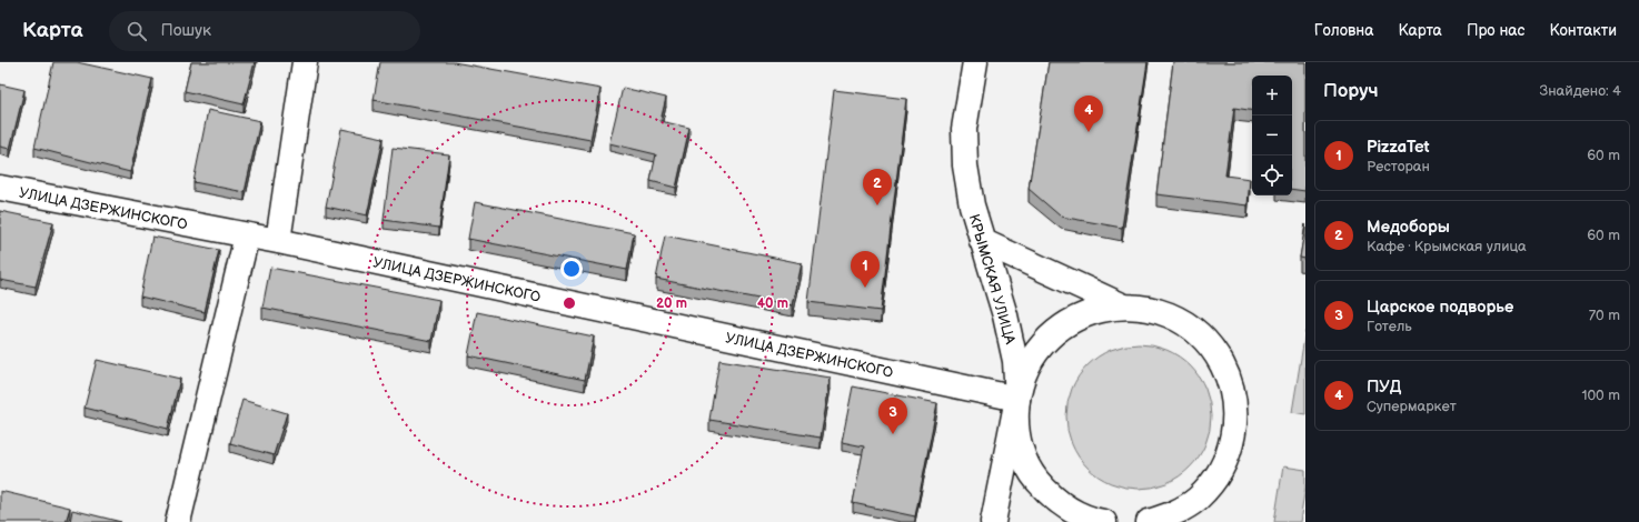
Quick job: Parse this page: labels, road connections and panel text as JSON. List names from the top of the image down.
{
  "streets": {
    "street": ["УЛИЦА ДЗЕРЖИНСКОГО", "КРЫМСКАЯ УЛИЦА"]
  },
  "crossings": [
    ["УЛИЦА ДЗЕРЖИНСКОГО", "КРЫМСКАЯ УЛИЦА"]
  ],
  "page": {
    "header": "Карта",
    "search": "Пошук",
    "nav": [
      "Головна",
      "Карта",
      "Про нас",
      "Контакти"
    ],
    "heading": ["Поруч", "Знайдено: 4"],
    "map_buttons": ["+", "−"],
    "pins": [
      "4",
      "2",
      "1",
      "3"
    ],
    "list": [
      {
        "mark": "1",
        "name": "PizzaTet",
        "note": "Ресторан",
        "value": "60 m"
      },
      {
        "mark": "2",
        "name": "Медоборы",
        "note": "Кафе · Крымская улица",
        "value": "60 m"
      },
      {
        "mark": "3",
        "name": "Царское подворье",
        "note": "Готель",
        "value": "70 m"
      },
      {
        "mark": "4",
        "name": "ПУД",
        "note": "Супермаркет",
        "value": "100 m"
      }
    ]
  },
  "rings": ["20 m", "40 m"]
}
